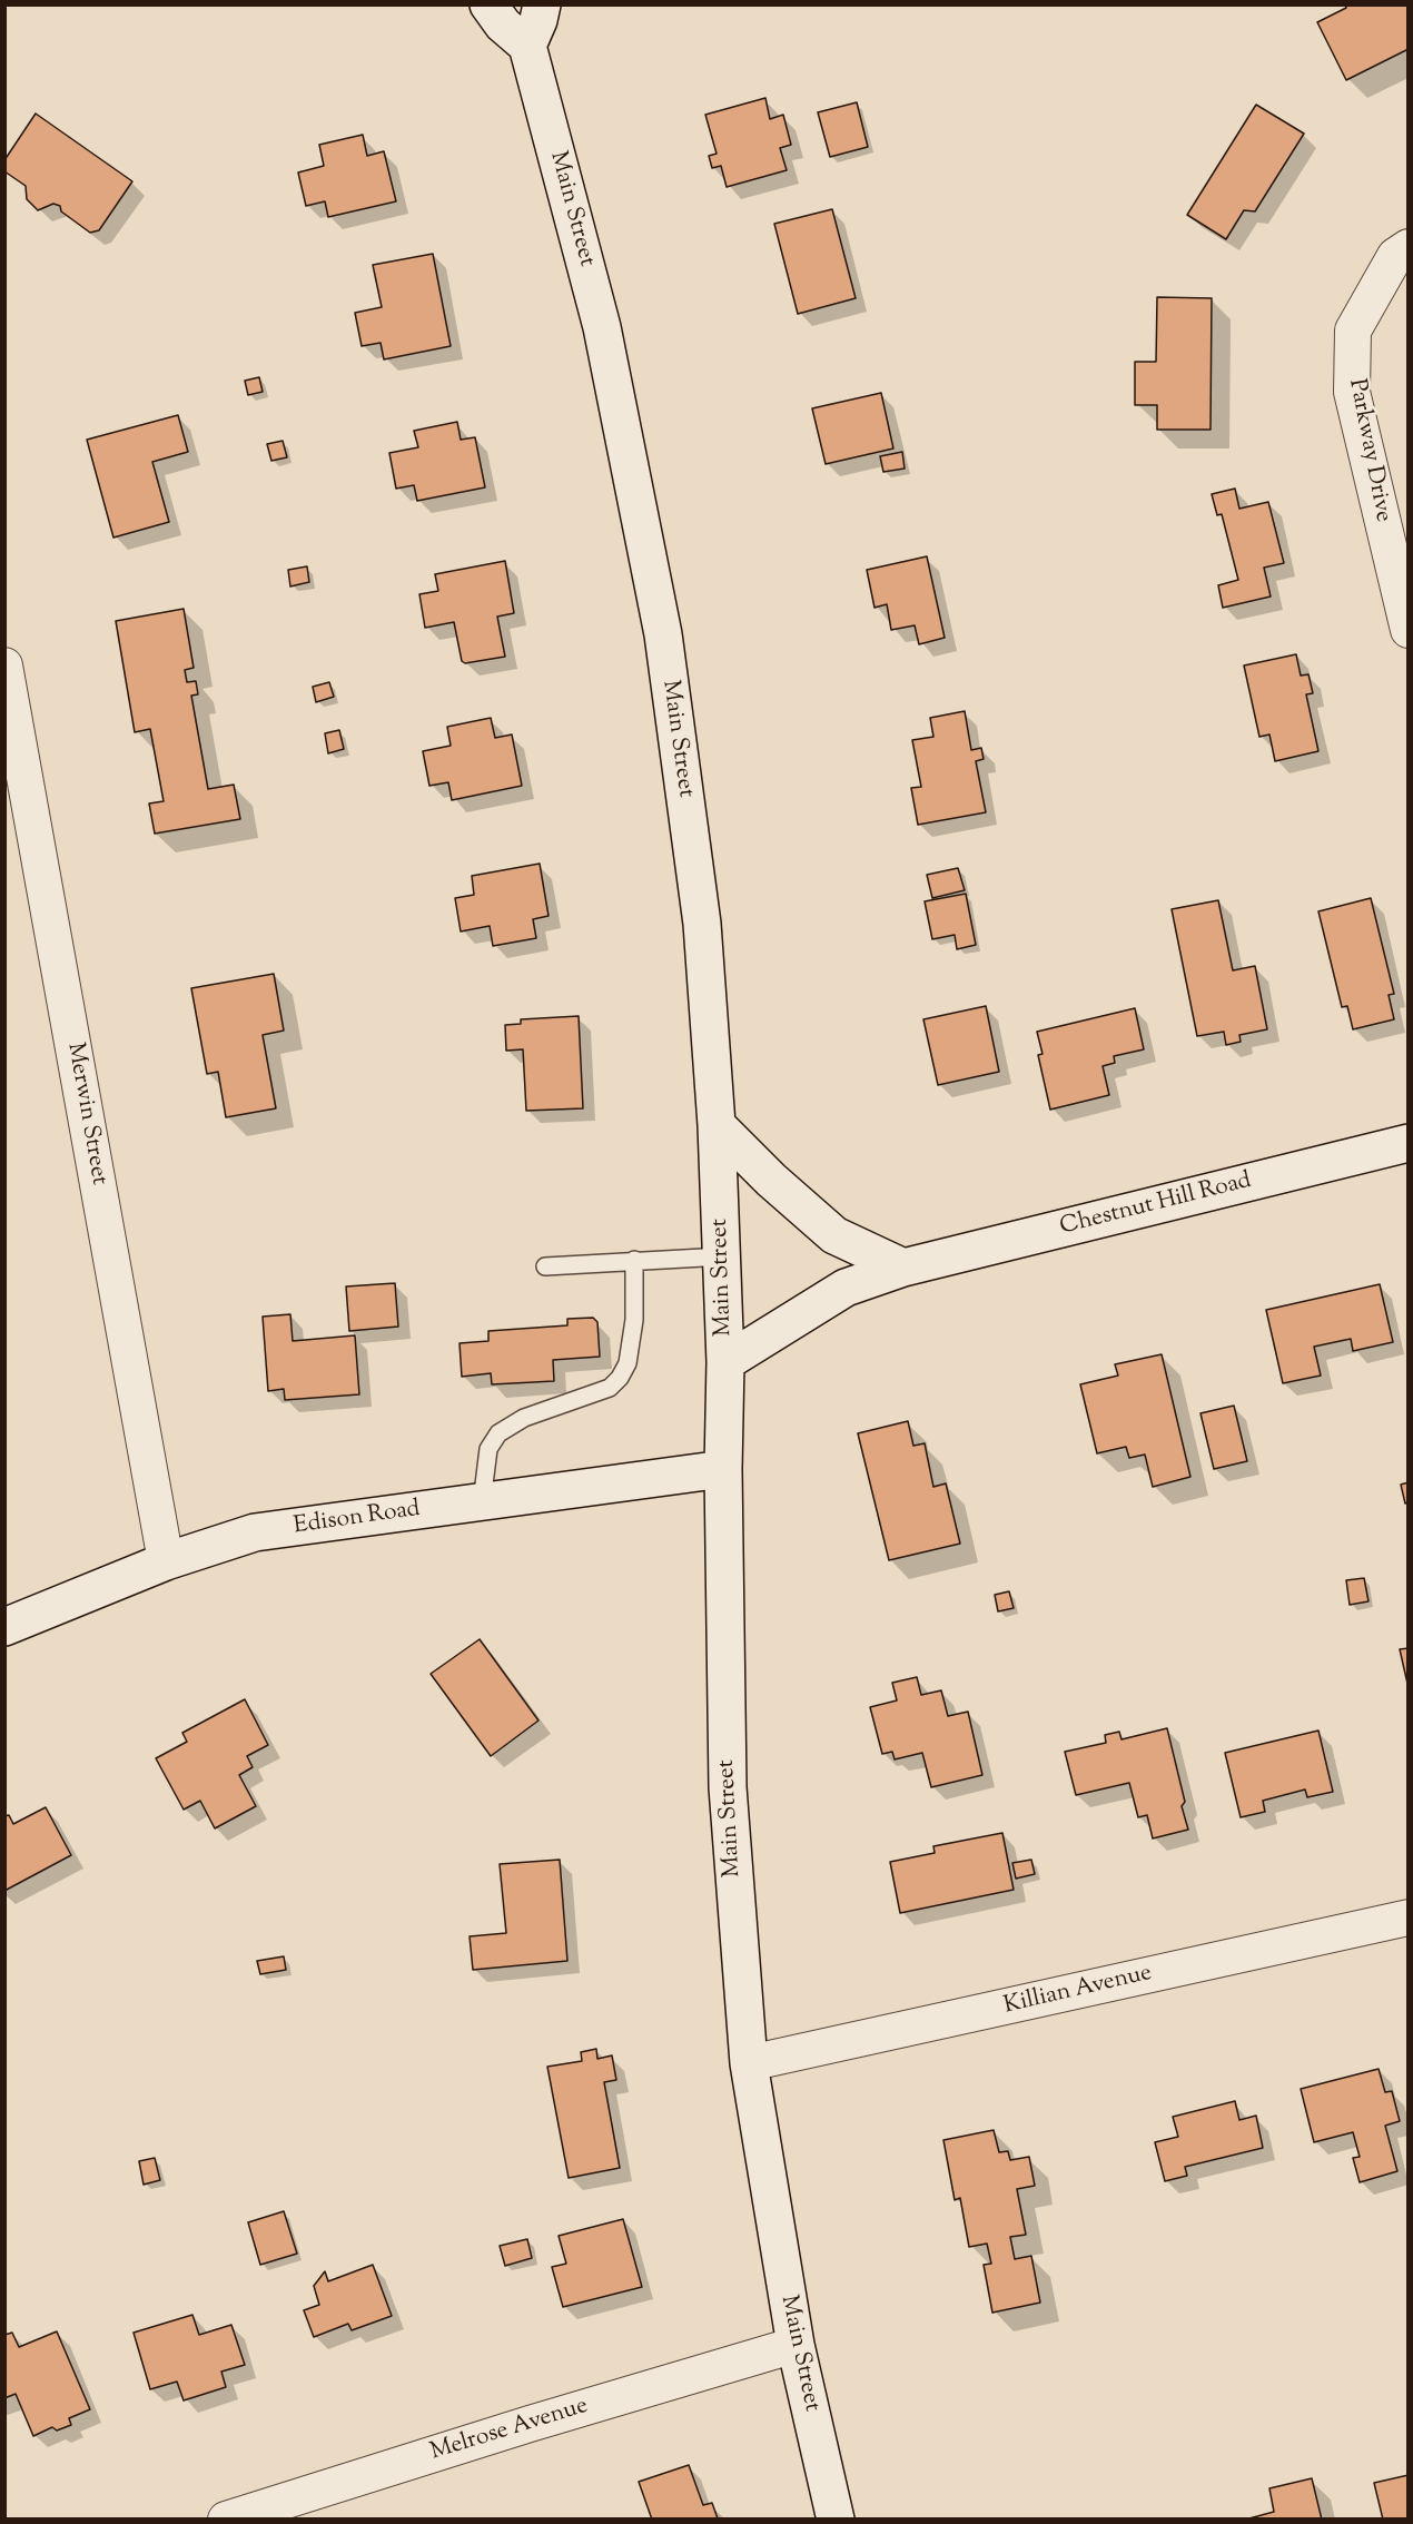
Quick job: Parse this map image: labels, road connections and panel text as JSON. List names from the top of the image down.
{
  "streets": {
    "main road": ["Main Street", "Chestnut Hill Road", "Edison Road"],
    "street": [
      "Parkway Drive",
      "Merwin Street",
      "Killian Avenue",
      "Melrose Avenue"
    ]
  },
  "crossings": [
    ["Main Street", "Chestnut Hill Road"],
    ["Main Street", "Edison Road"],
    ["Main Street", "Killian Avenue"],
    ["Main Street", "Melrose Avenue"],
    ["Merwin Street", "Edison Road"]
  ]
}
